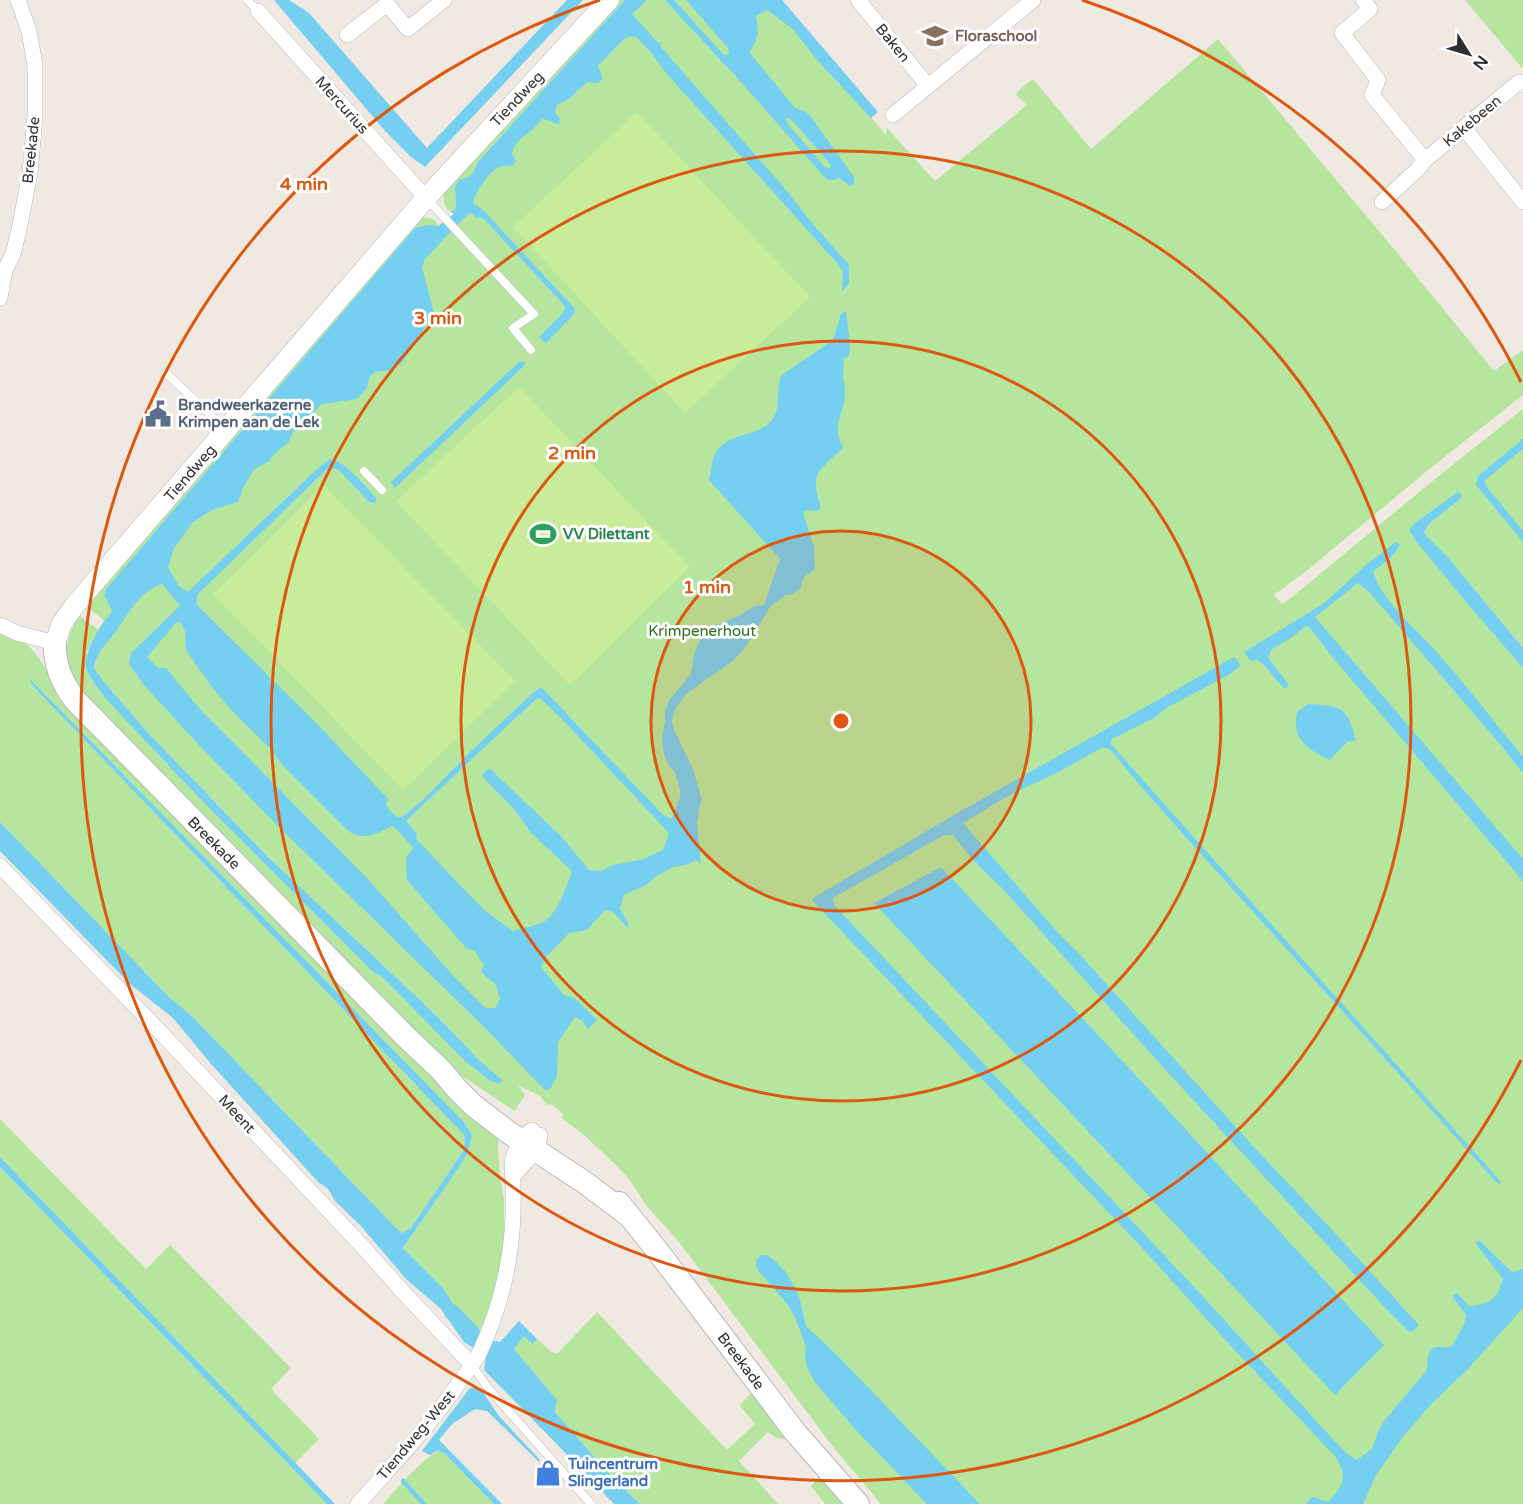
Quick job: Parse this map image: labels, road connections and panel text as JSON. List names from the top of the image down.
{
  "streets": {
    "main road": ["Breekade"],
    "street": [
      "Baken",
      "Tiendweg",
      "Mercurius",
      "Kakebeen",
      "Meent",
      "Tiendweg-West"
    ]
  },
  "crossings": [
    ["Tiendweg", "Mercurius"],
    ["Tiendweg", "Breekade"],
    ["Breekade", "Tiendweg-West"],
    ["Meent", "Tiendweg-West"]
  ],
  "parks": ["Krimpenerhout"],
  "places": {
    "school or university": ["Floraschool"],
    "public building": ["Brandweerkazerne Krimpen aan de Lek"],
    "sports": ["VV Dilettant"],
    "shop": ["Tuincentrum Slingerland"]
  },
  "north": "bottom right",
  "rings": [
    "4 min",
    "3 min",
    "2 min",
    "1 min"
  ]
}
